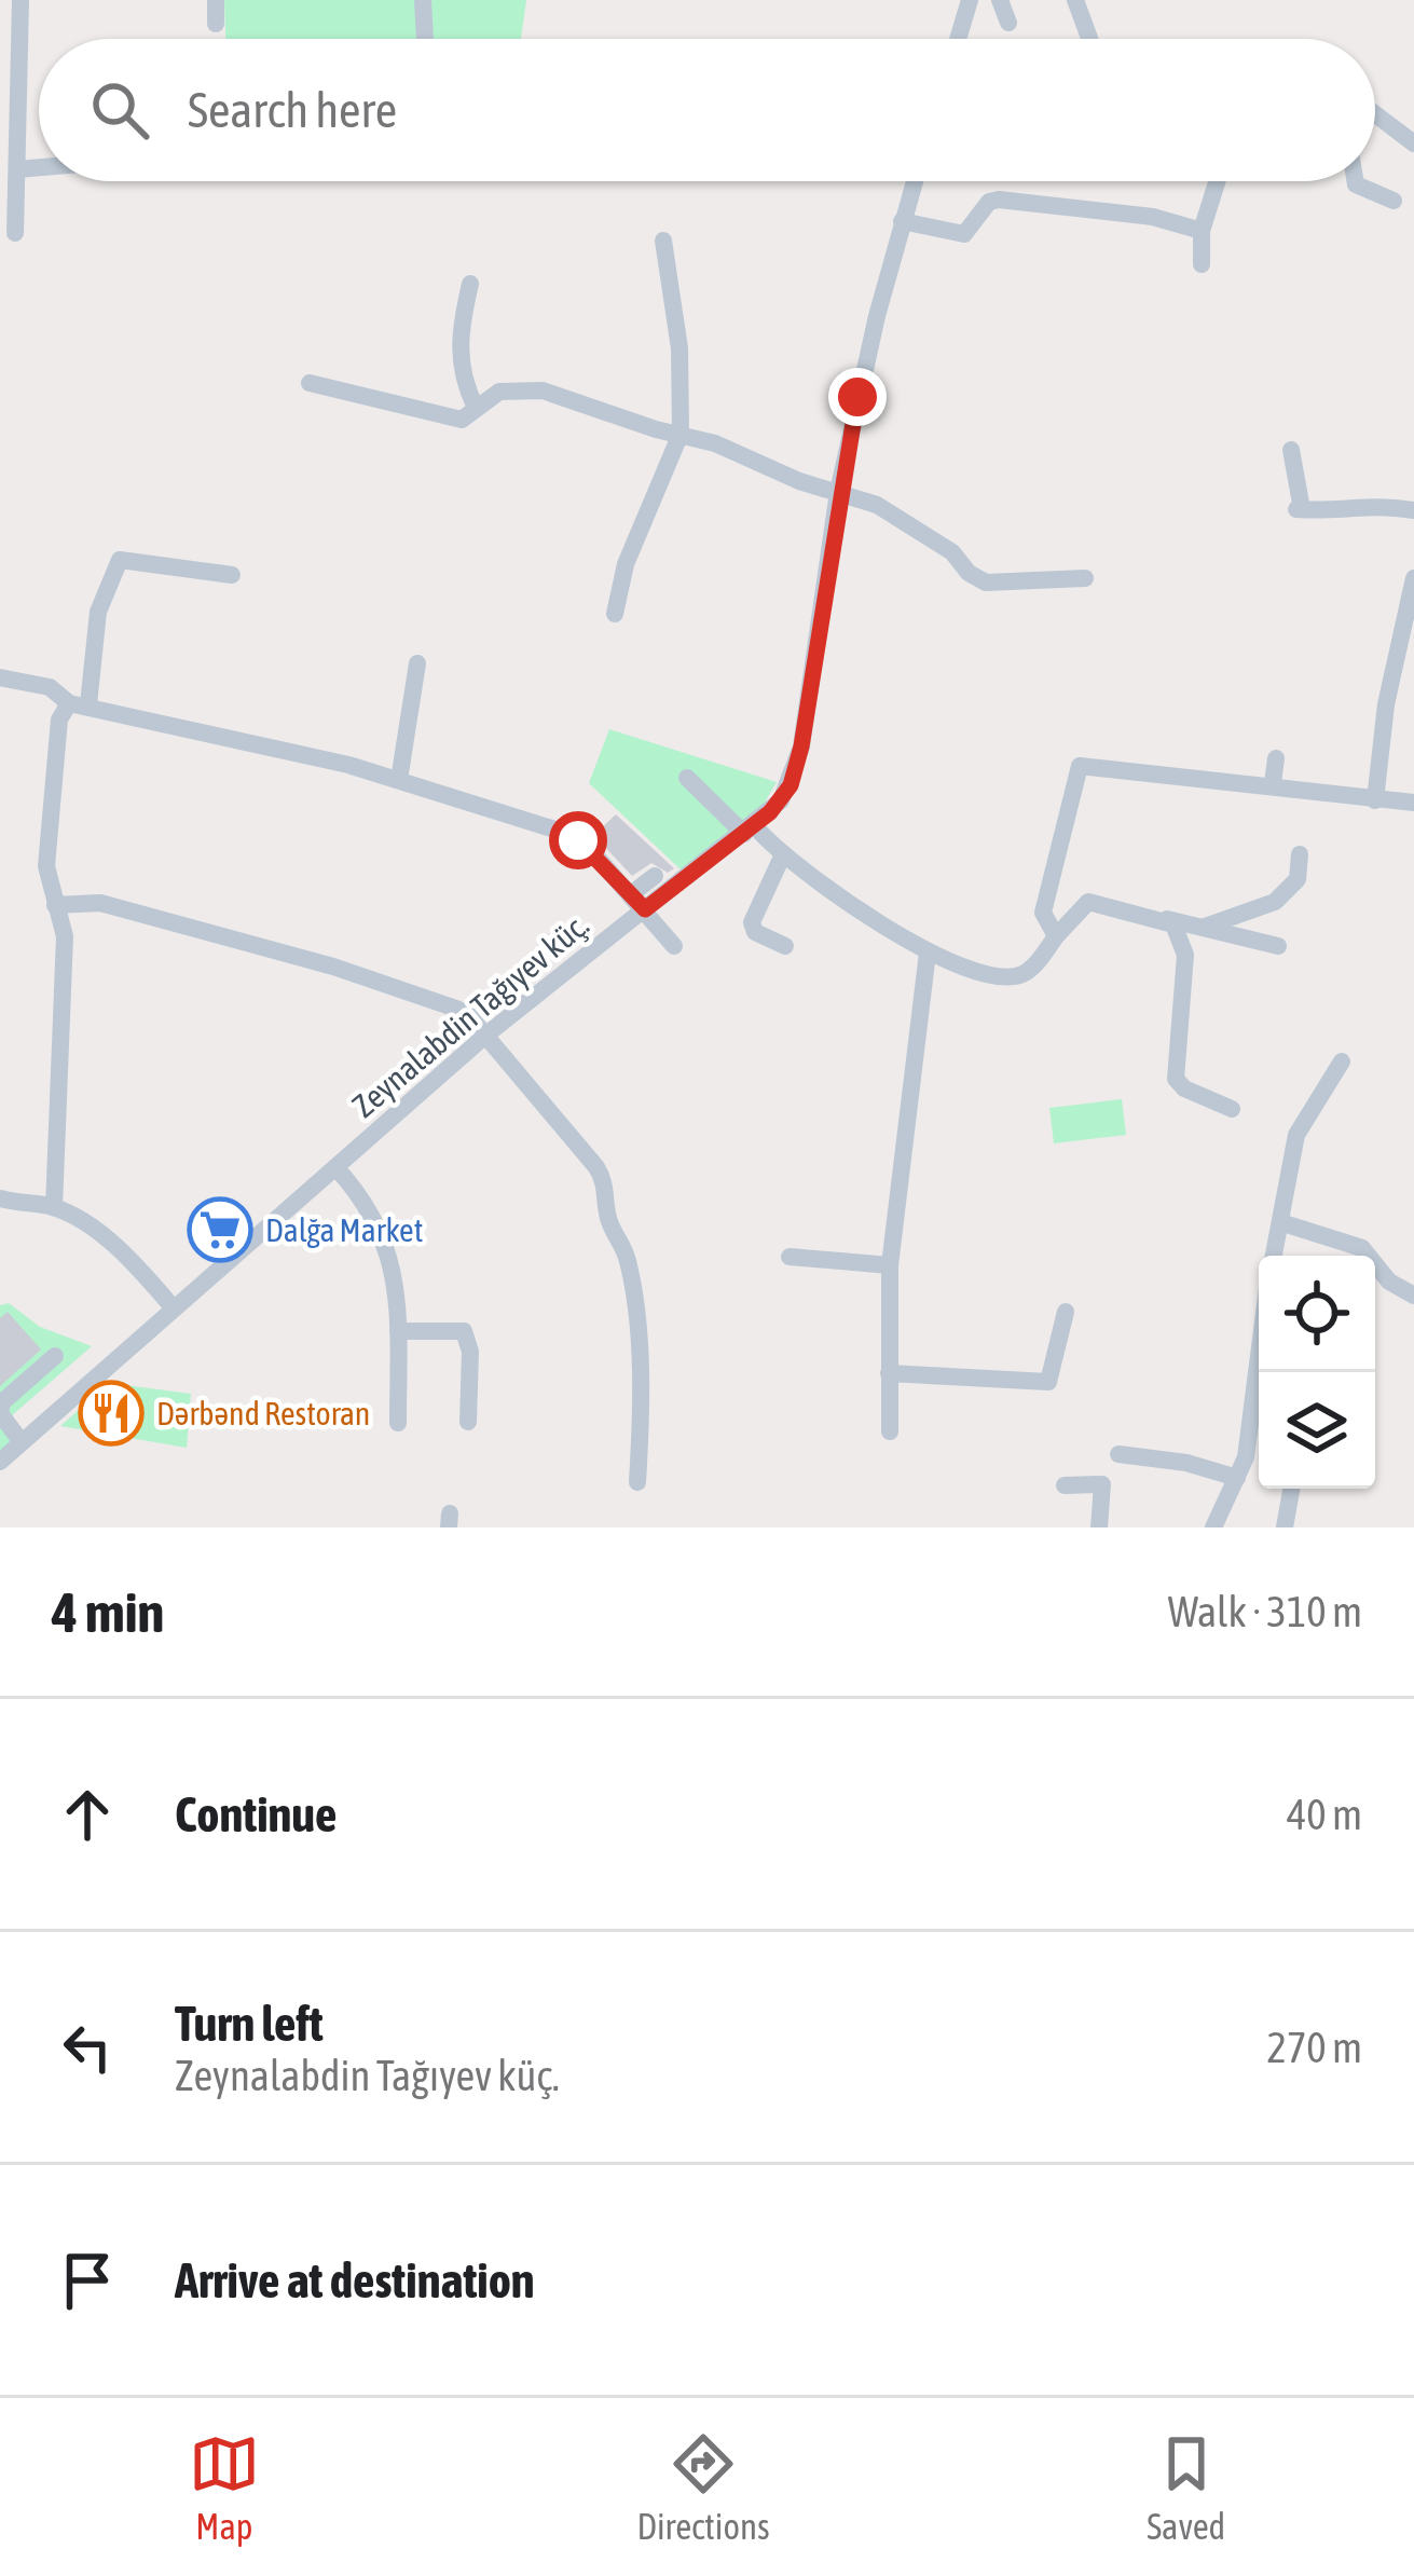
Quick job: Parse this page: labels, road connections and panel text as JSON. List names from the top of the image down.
{
  "streets": {
    "street": ["Zeynalabdin Tağıyev küç."]
  },
  "places": {
    "supermarket": ["Dalğa Market"],
    "restaurant": ["Dərbənd Restoran"]
  },
  "page": {
    "search": "Search here",
    "heading": ["4 min", "Walk · 310 m"],
    "list": [
      ["Continue", "40 m"],
      ["Turn left", "Zeynalabdin Tağıyev küç.", "270 m"],
      "Arrive at destination"
    ],
    "nav": ["Map", "Directions", "Saved"]
  }
}
